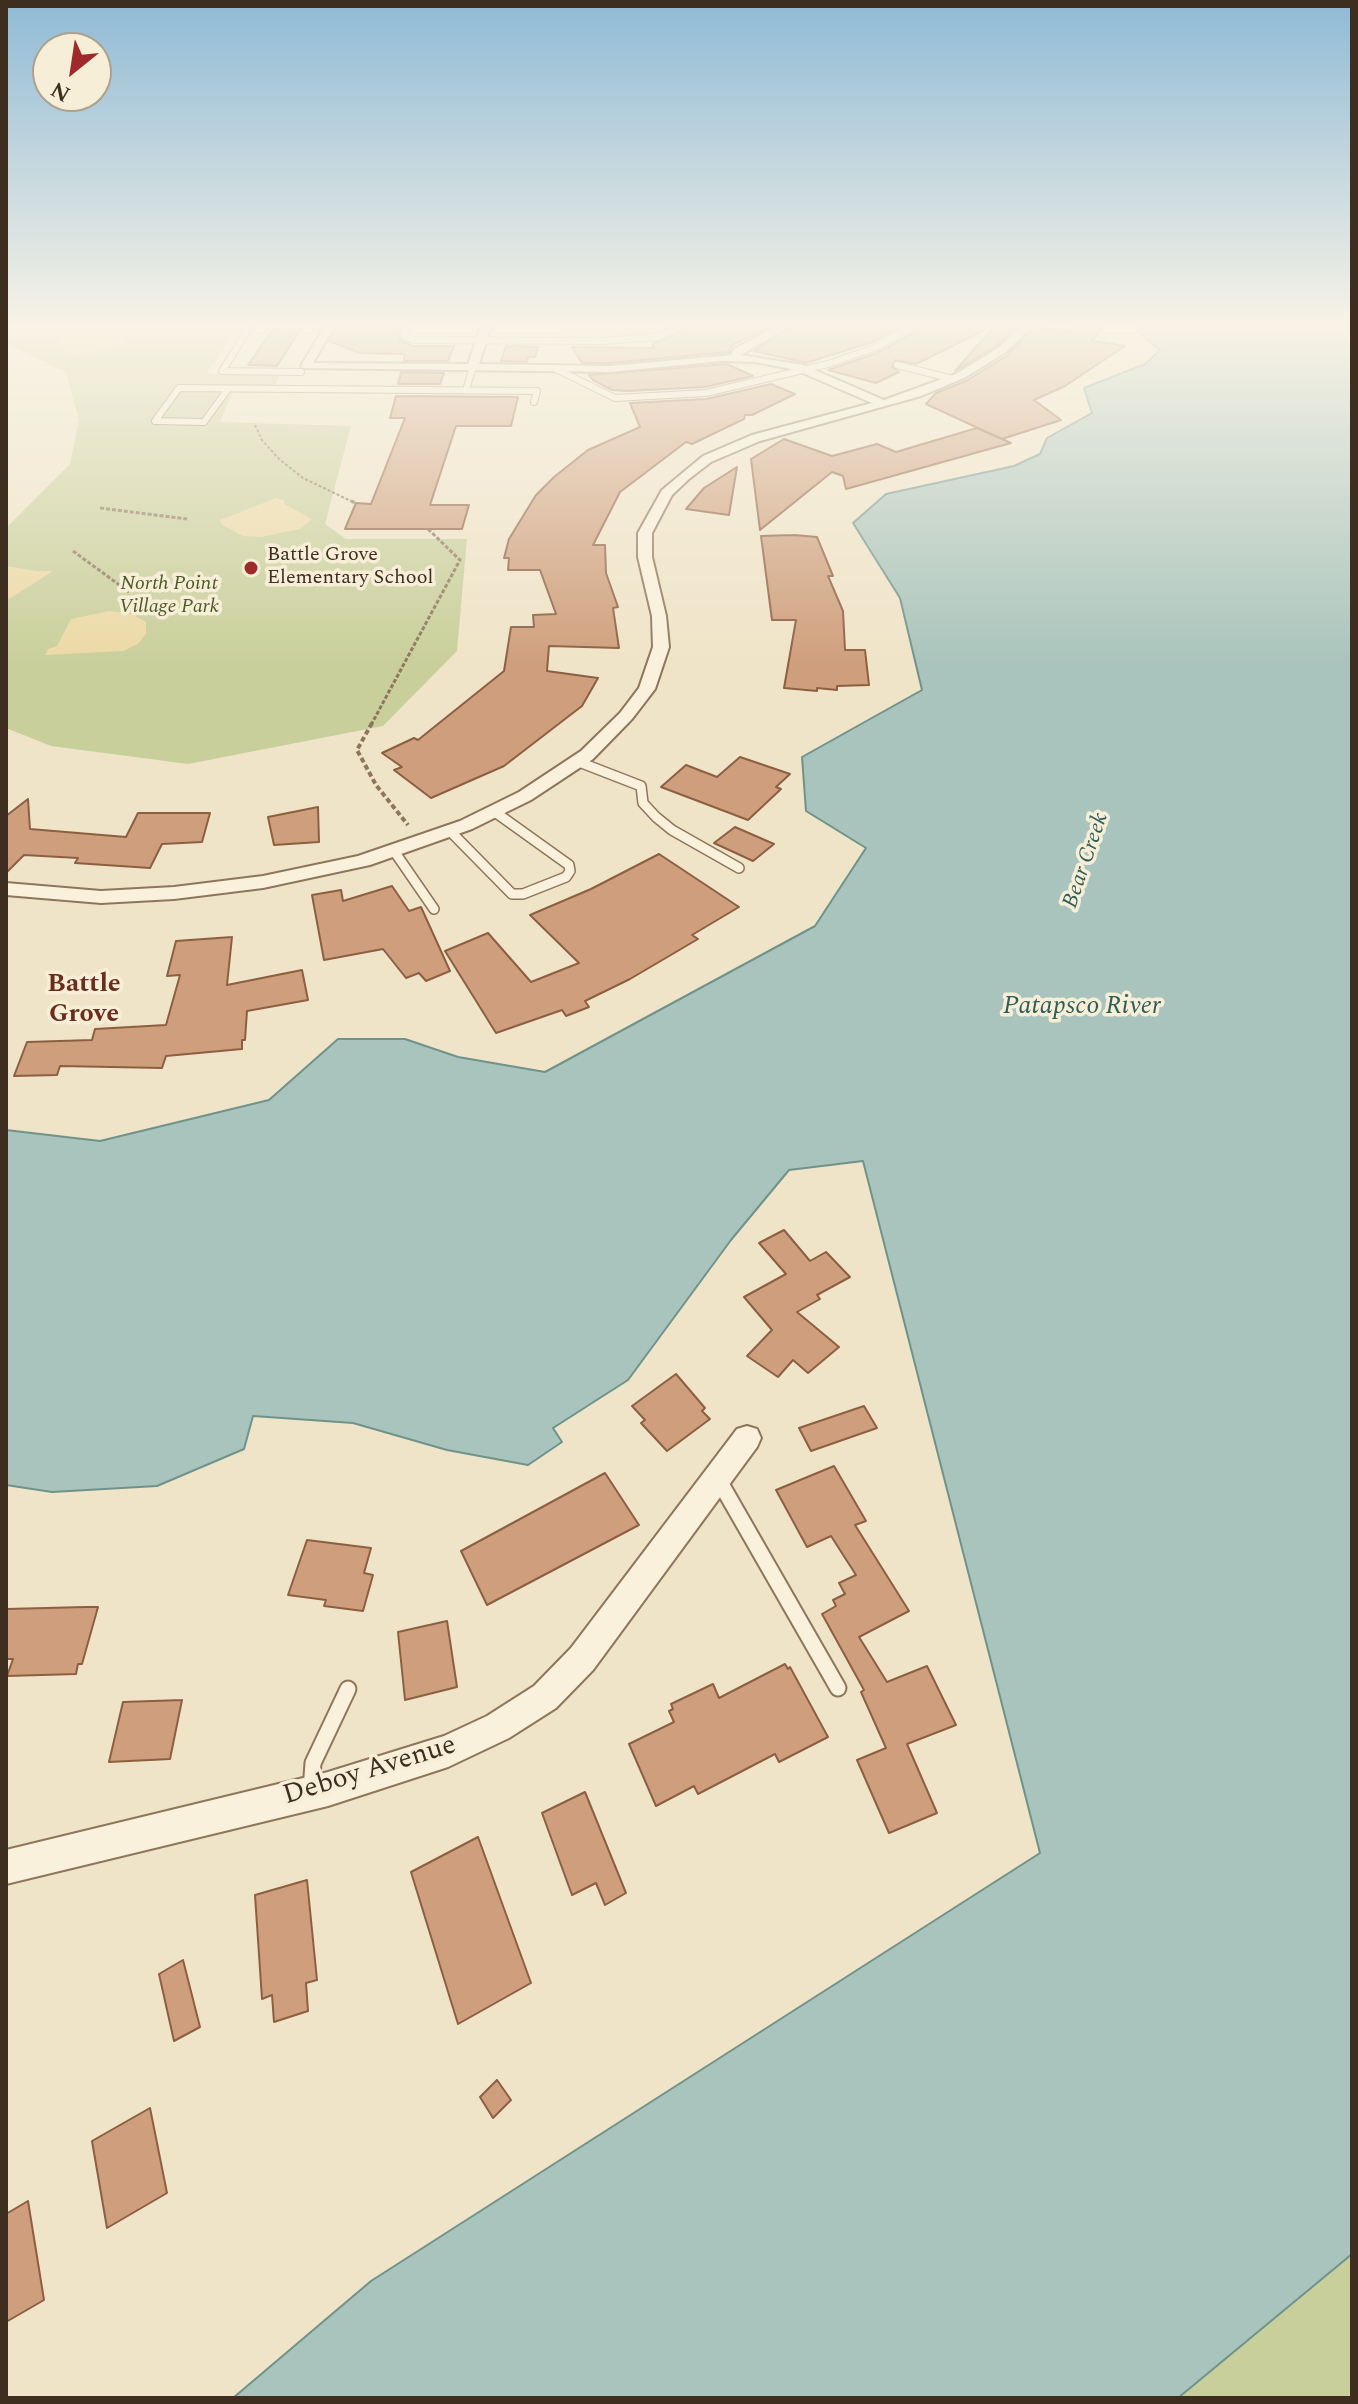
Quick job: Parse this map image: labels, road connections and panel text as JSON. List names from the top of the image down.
{
  "streets": {
    "street": ["Deboy Avenue"]
  },
  "districts": ["Battle Grove"],
  "water": ["Bear Creek", "Patapsco River"],
  "parks": ["North Point Village Park"],
  "places": ["Battle Grove Elementary School"],
  "north": "bottom left"
}
